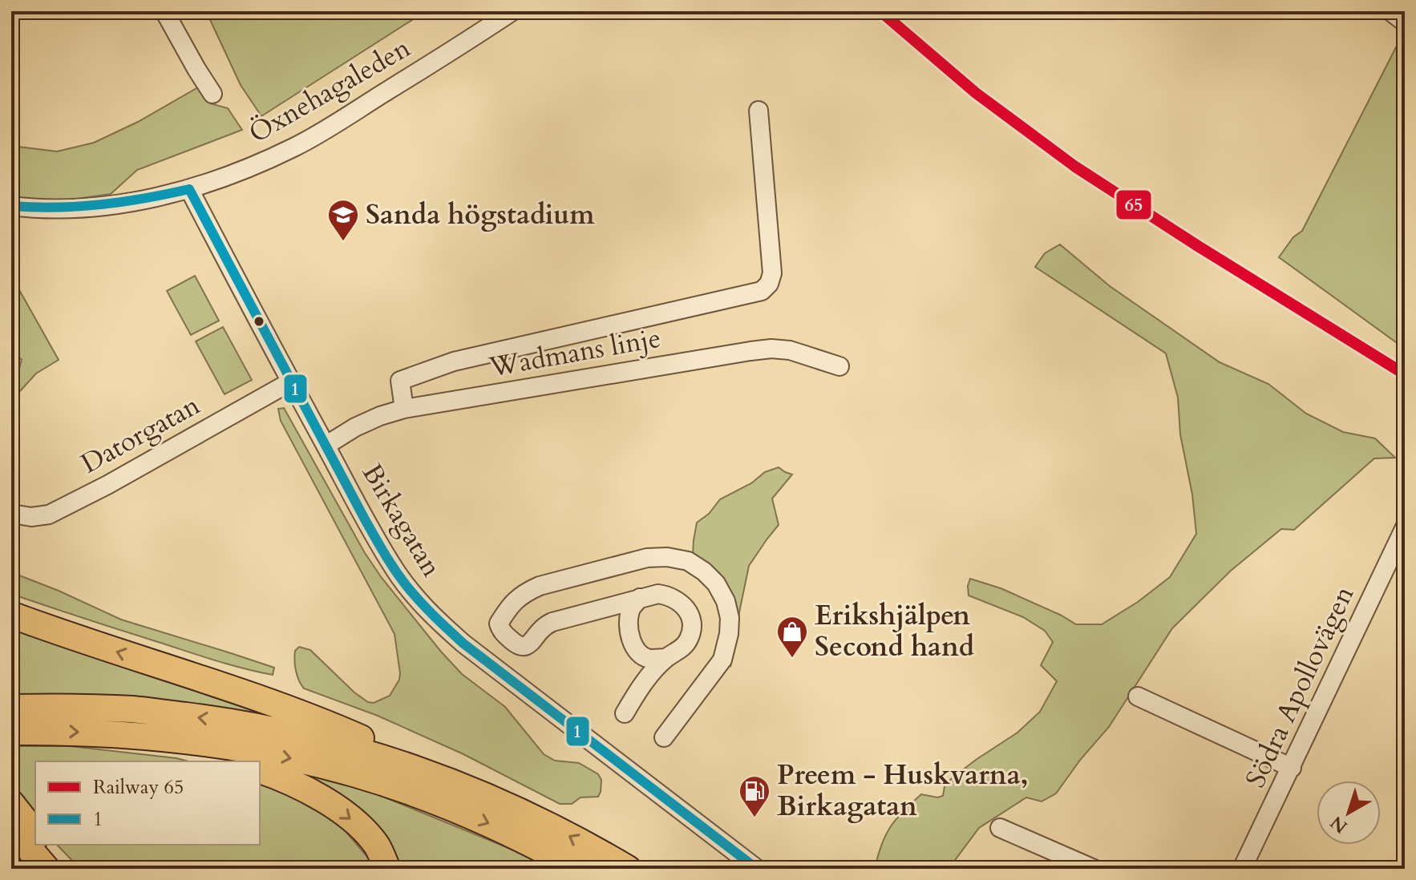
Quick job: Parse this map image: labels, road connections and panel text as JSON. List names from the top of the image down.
{
  "streets": {
    "street": [
      "Öxnehagaleden",
      "Wadmans linje",
      "Datorgatan",
      "Birkagatan",
      "Södra Apollovägen"
    ]
  },
  "crossings": [
    ["Öxnehagaleden", "Birkagatan"],
    ["Wadmans linje", "Birkagatan"],
    ["Datorgatan", "Birkagatan"]
  ],
  "places": {
    "school or university": ["Sanda högstadium"],
    "shop": ["Erikshjälpen Second hand"],
    "fuel station": ["Preem - Huskvarna, Birkagatan"]
  },
  "lines": ["rail line 65", "transit line 1"],
  "legend": ["Railway 65", "1"],
  "north": "bottom left"
}
